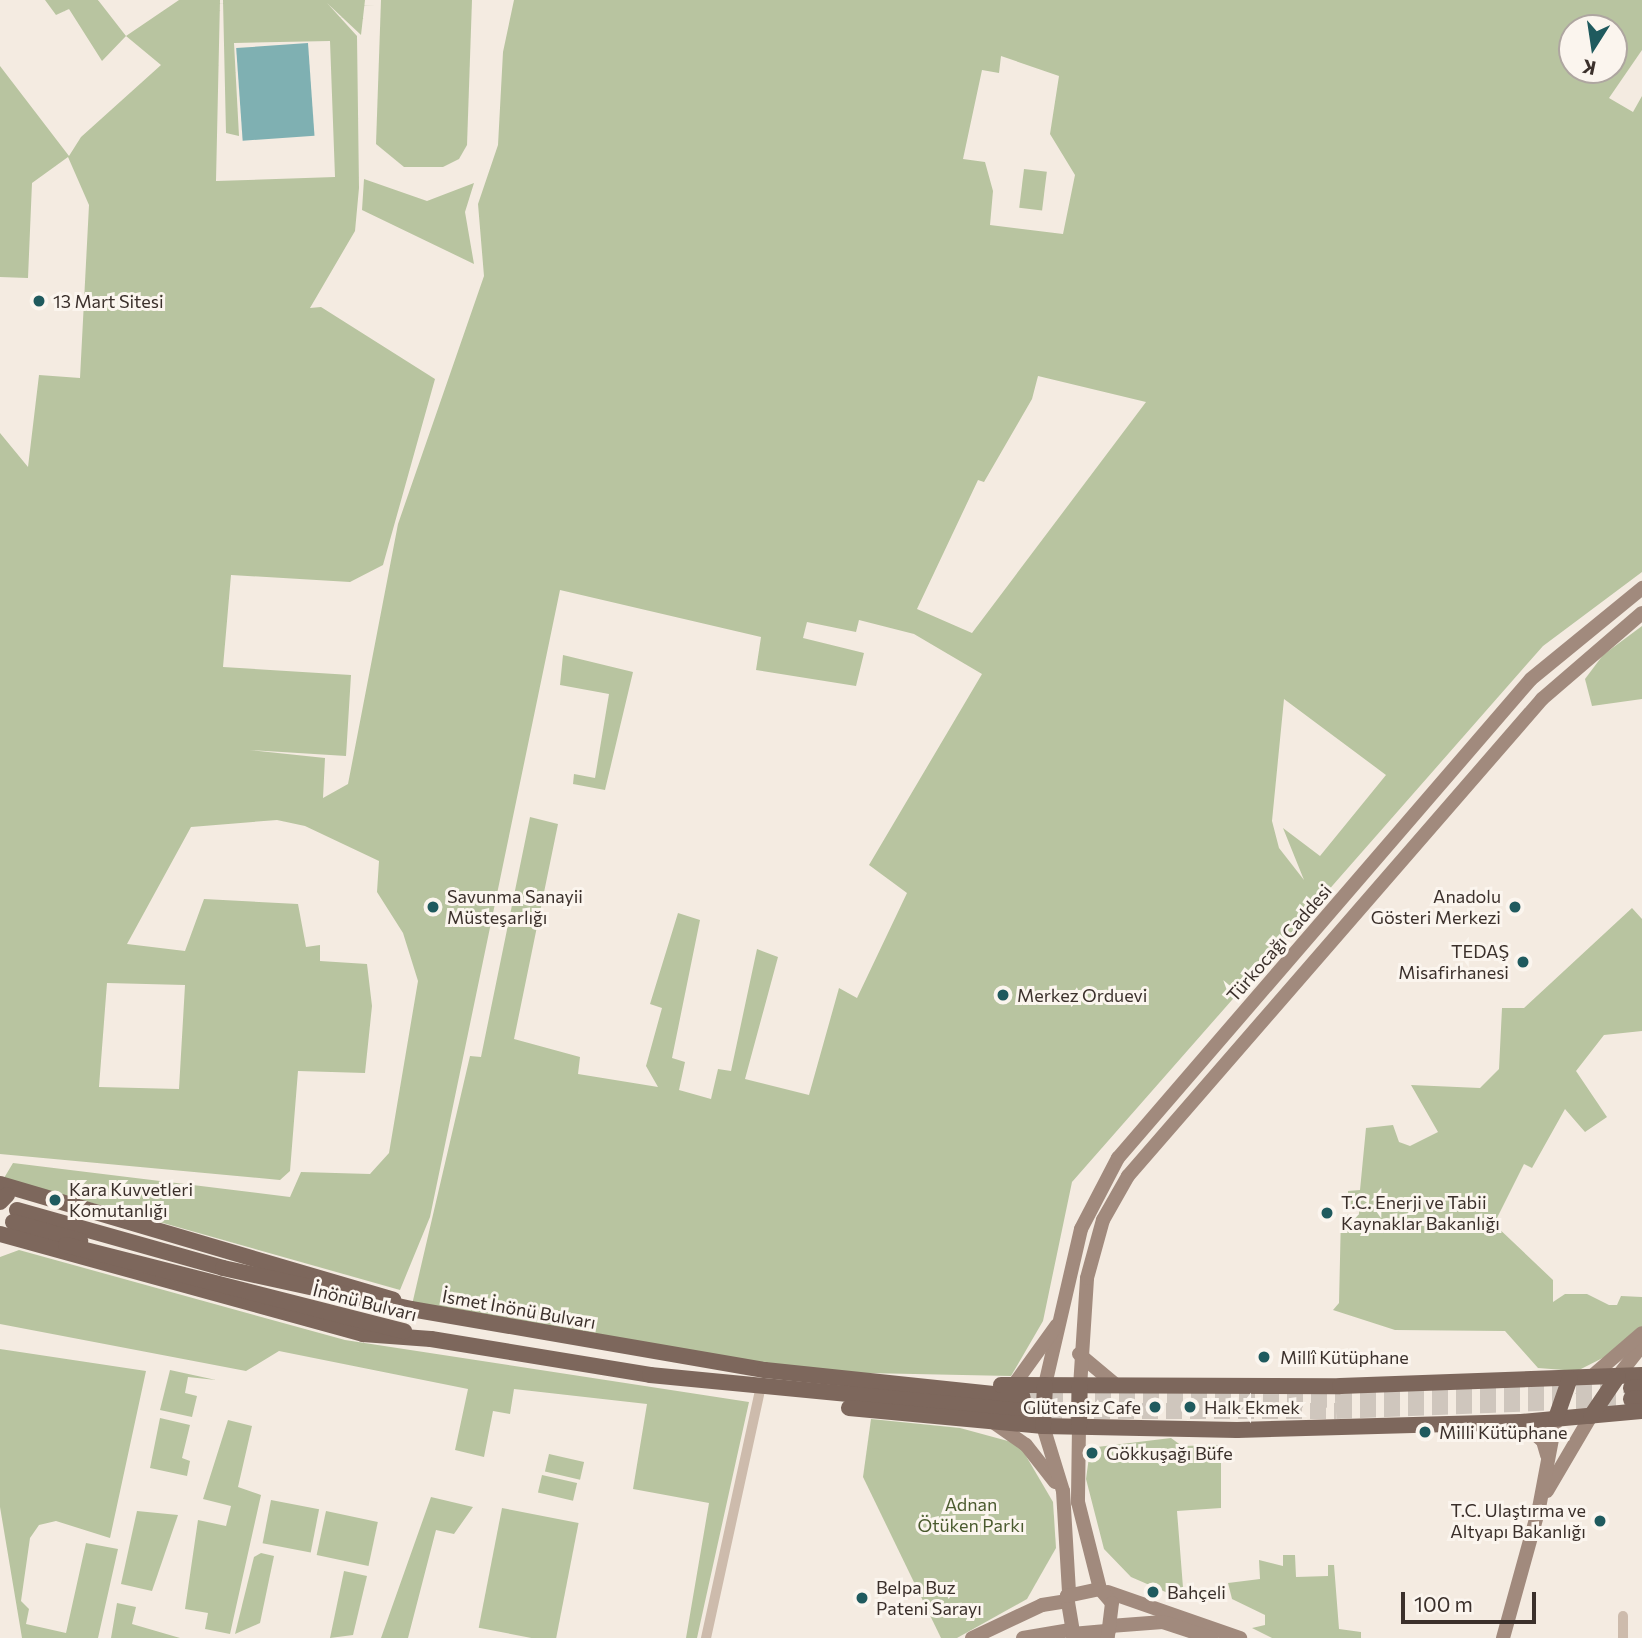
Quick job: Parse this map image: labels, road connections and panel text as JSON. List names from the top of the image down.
{
  "streets": {
    "main road": ["Türkocağı Caddesi", "İnönü Bulvarı", "İsmet İnönü Bulvarı"]
  },
  "crossings": [
    ["İnönü Bulvarı", "İsmet İnönü Bulvarı"]
  ],
  "parks": ["Adnan Ötüken Parkı"],
  "places": [
    "13 Mart Sitesi",
    "Savunma Sanayii Müsteşarlığı",
    "Anadolu Gösteri Merkezi",
    "TEDAŞ Misafirhanesi",
    "Merkez Orduevi",
    "Kara Kuvvetleri Komutanlığı",
    "T.C. Enerji ve Tabii Kaynaklar Bakanlığı",
    "Millî Kütüphane",
    "Glütensiz Cafe",
    "Halk Ekmek",
    "Milli Kütüphane",
    "Gökkuşağı Büfe",
    "T.C. Ulaştırma ve Altyapı Bakanlığı",
    "Bahçeli",
    "Belpa Buz Pateni Sarayı"
  ],
  "scale_bar": "100 m",
  "north": "bottom"
}
